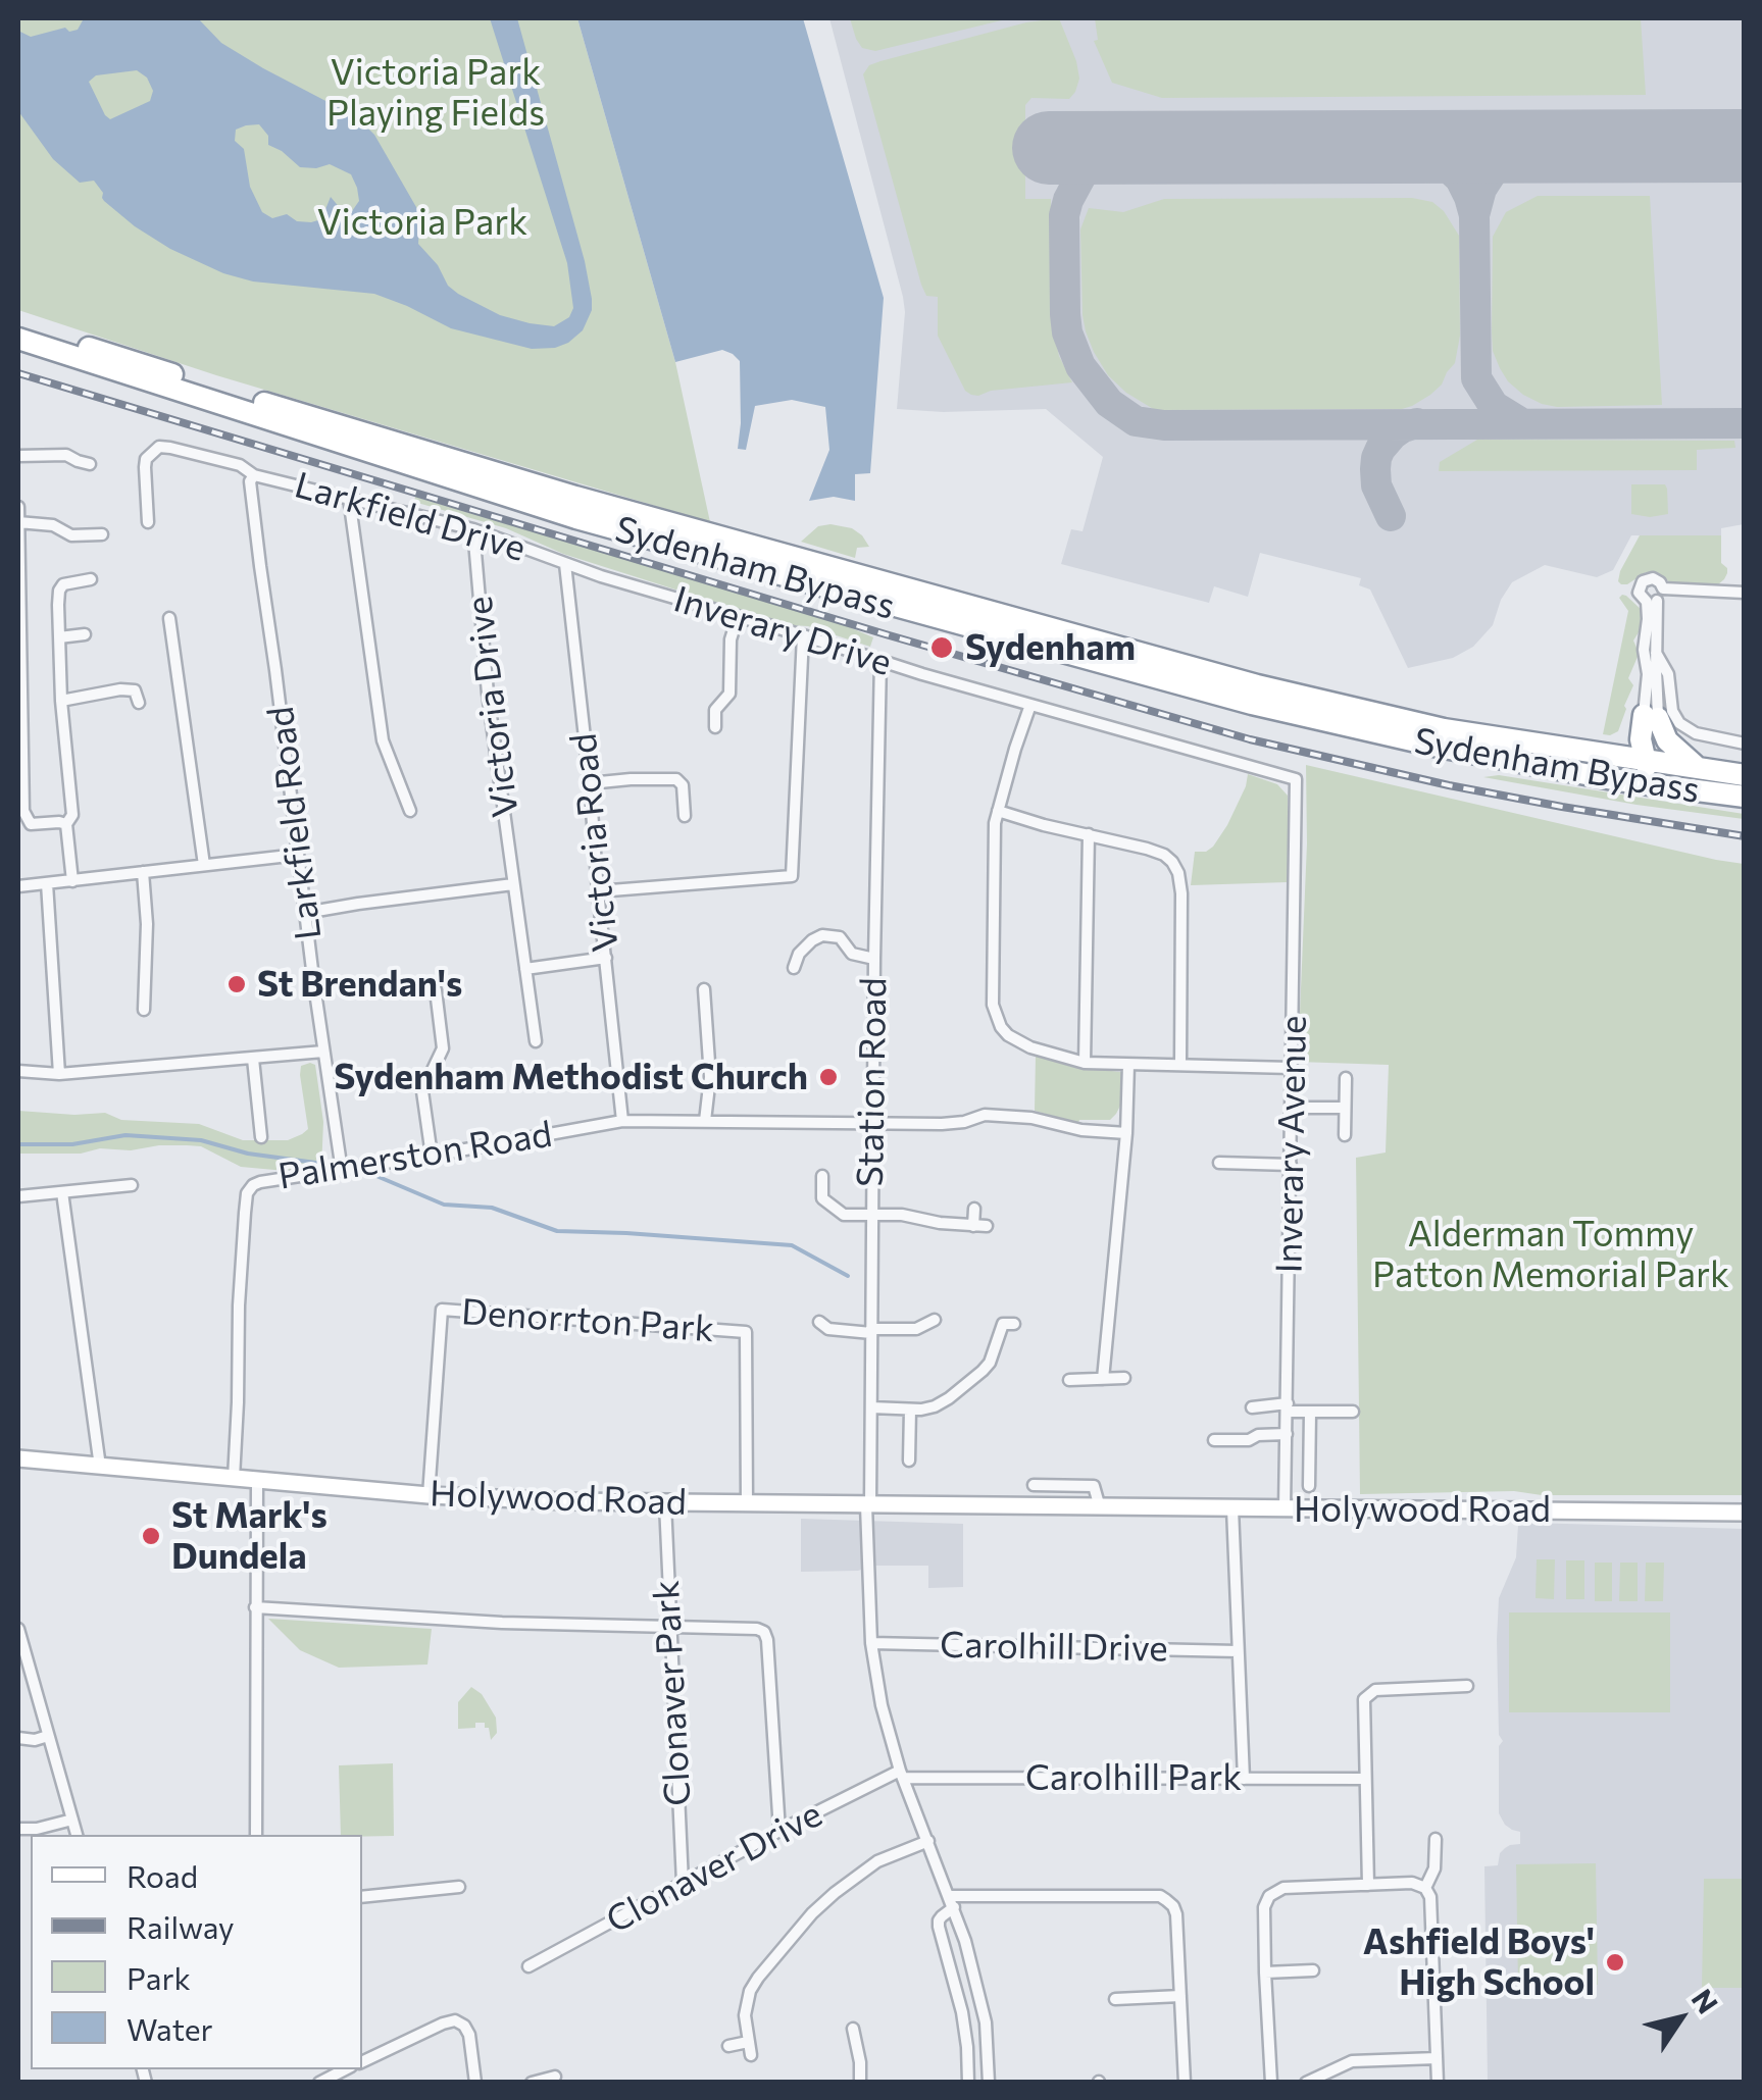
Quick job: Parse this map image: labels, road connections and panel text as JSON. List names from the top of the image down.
{
  "streets": {
    "highway": ["Sydenham Bypass"],
    "main road": ["Holywood Road"],
    "street": [
      "Larkfield Drive",
      "Inverary Drive",
      "Victoria Drive",
      "Larkfield Road",
      "Victoria Road",
      "Station Road",
      "Inverary Avenue",
      "Palmerston Road",
      "Denorrton Park",
      "Carolhill Drive",
      "Clonaver Park",
      "Carolhill Park",
      "Clonaver Drive"
    ]
  },
  "crossings": [
    ["Larkfield Drive", "Inverary Drive"],
    ["Larkfield Drive", "Victoria Drive"],
    ["Larkfield Drive", "Larkfield Road"],
    ["Larkfield Drive", "Victoria Road"],
    ["Inverary Drive", "Victoria Road"],
    ["Inverary Drive", "Station Road"],
    ["Inverary Drive", "Inverary Avenue"],
    ["Larkfield Road", "Palmerston Road"],
    ["Victoria Road", "Palmerston Road"],
    ["Station Road", "Palmerston Road"],
    ["Station Road", "Holywood Road"],
    ["Station Road", "Carolhill Drive"],
    ["Station Road", "Carolhill Park"],
    ["Station Road", "Clonaver Drive"],
    ["Inverary Avenue", "Holywood Road"],
    ["Palmerston Road", "Holywood Road"],
    ["Denorrton Park", "Holywood Road"],
    ["Holywood Road", "Clonaver Park"],
    ["Clonaver Park", "Clonaver Drive"],
    ["Carolhill Park", "Clonaver Drive"]
  ],
  "parks": ["Victoria Park Playing Fields", "Victoria Park", "Alderman Tommy Patton Memorial Park"],
  "places": [
    "Sydenham",
    "St Brendan's",
    "Sydenham Methodist Church",
    "St Mark's Dundela",
    "Ashfield Boys' High School"
  ],
  "legend": [
    "Road",
    "Railway",
    "Park",
    "Water"
  ],
  "north": "top right"
}
